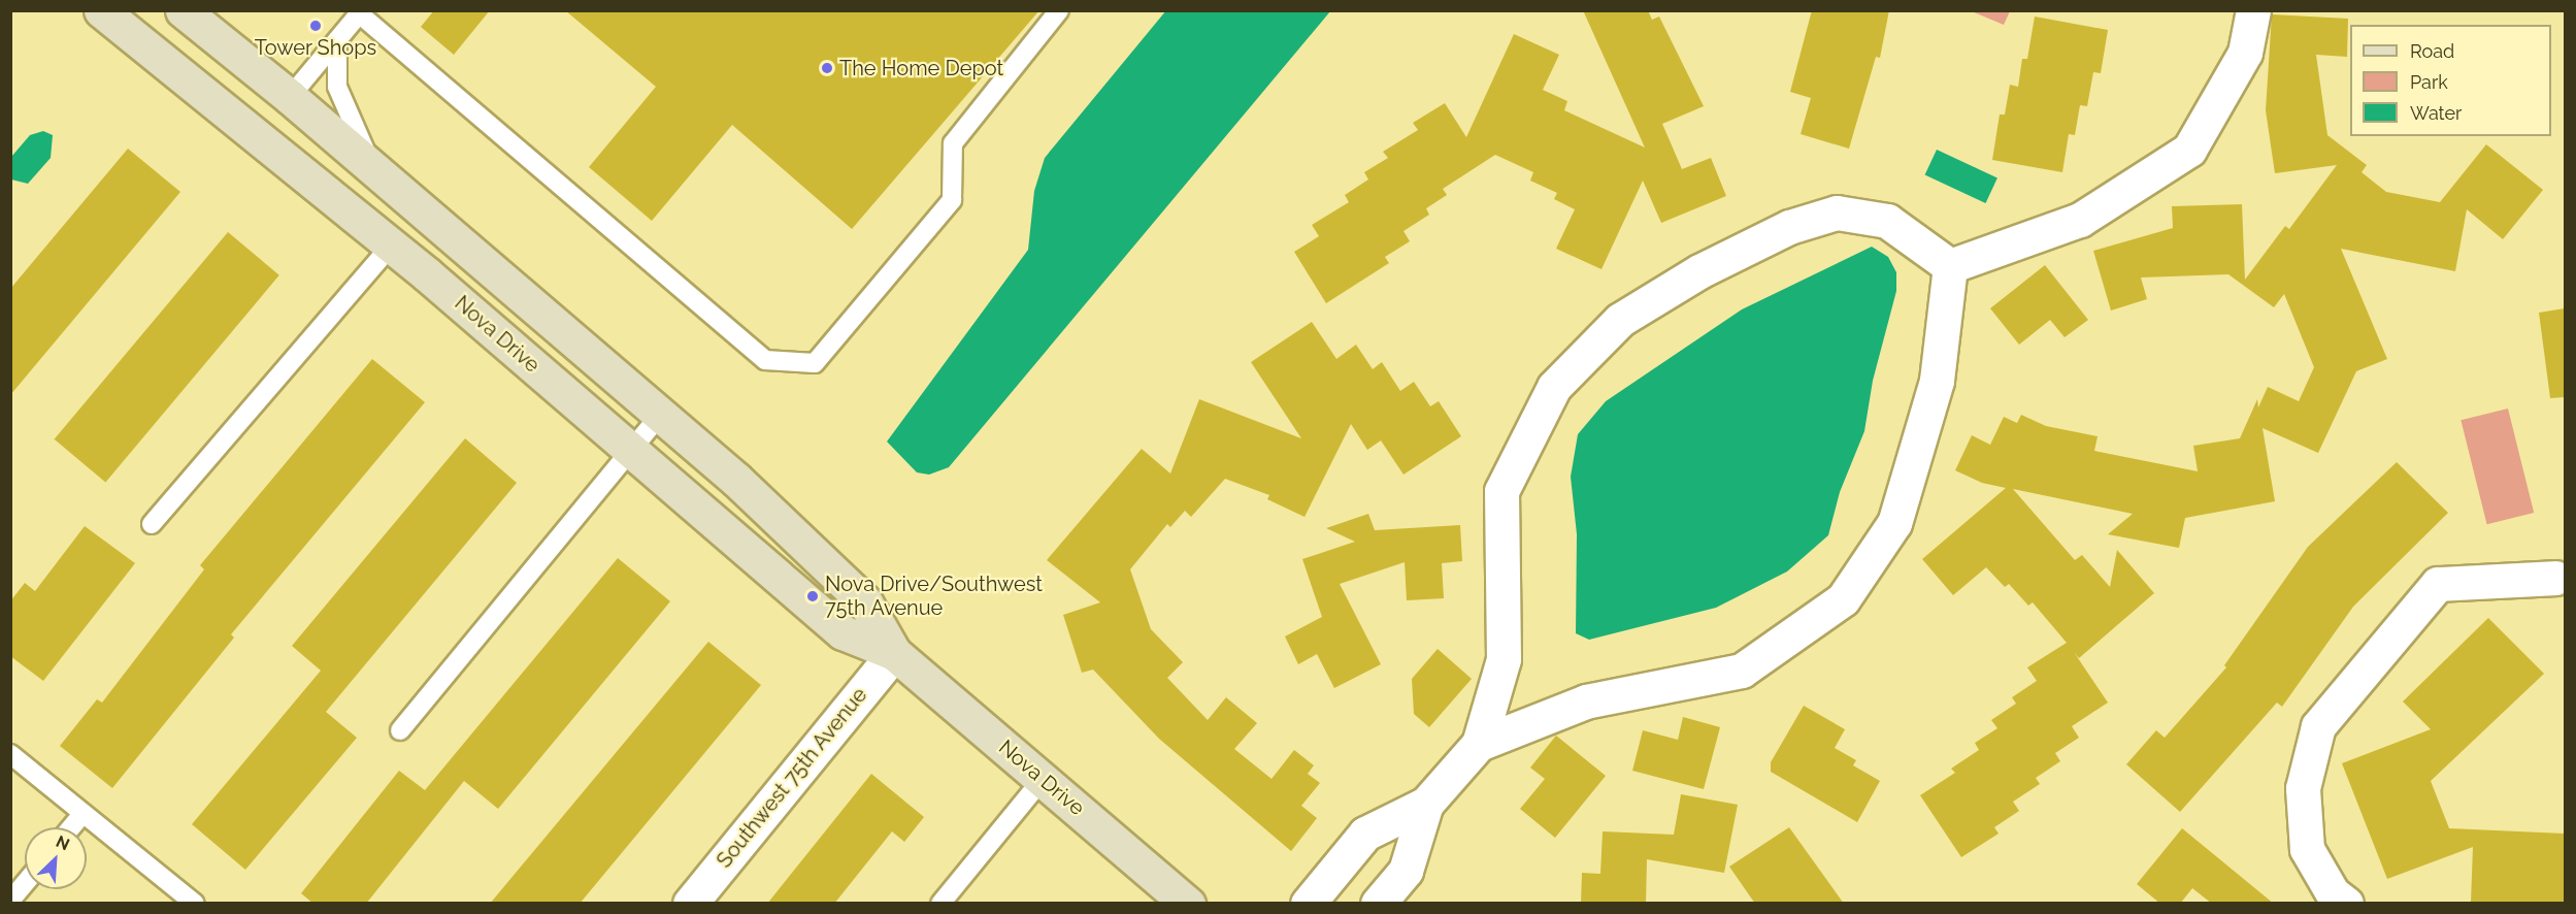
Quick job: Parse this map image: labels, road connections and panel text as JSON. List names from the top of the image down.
{
  "streets": {
    "street": ["Nova Drive", "Southwest 75th Avenue"]
  },
  "crossings": [
    ["Nova Drive", "Southwest 75th Avenue"]
  ],
  "places": ["Tower Shops", "The Home Depot", "Nova Drive/Southwest 75th Avenue"],
  "legend": ["Road", "Park", "Water"],
  "north": "top right"
}
